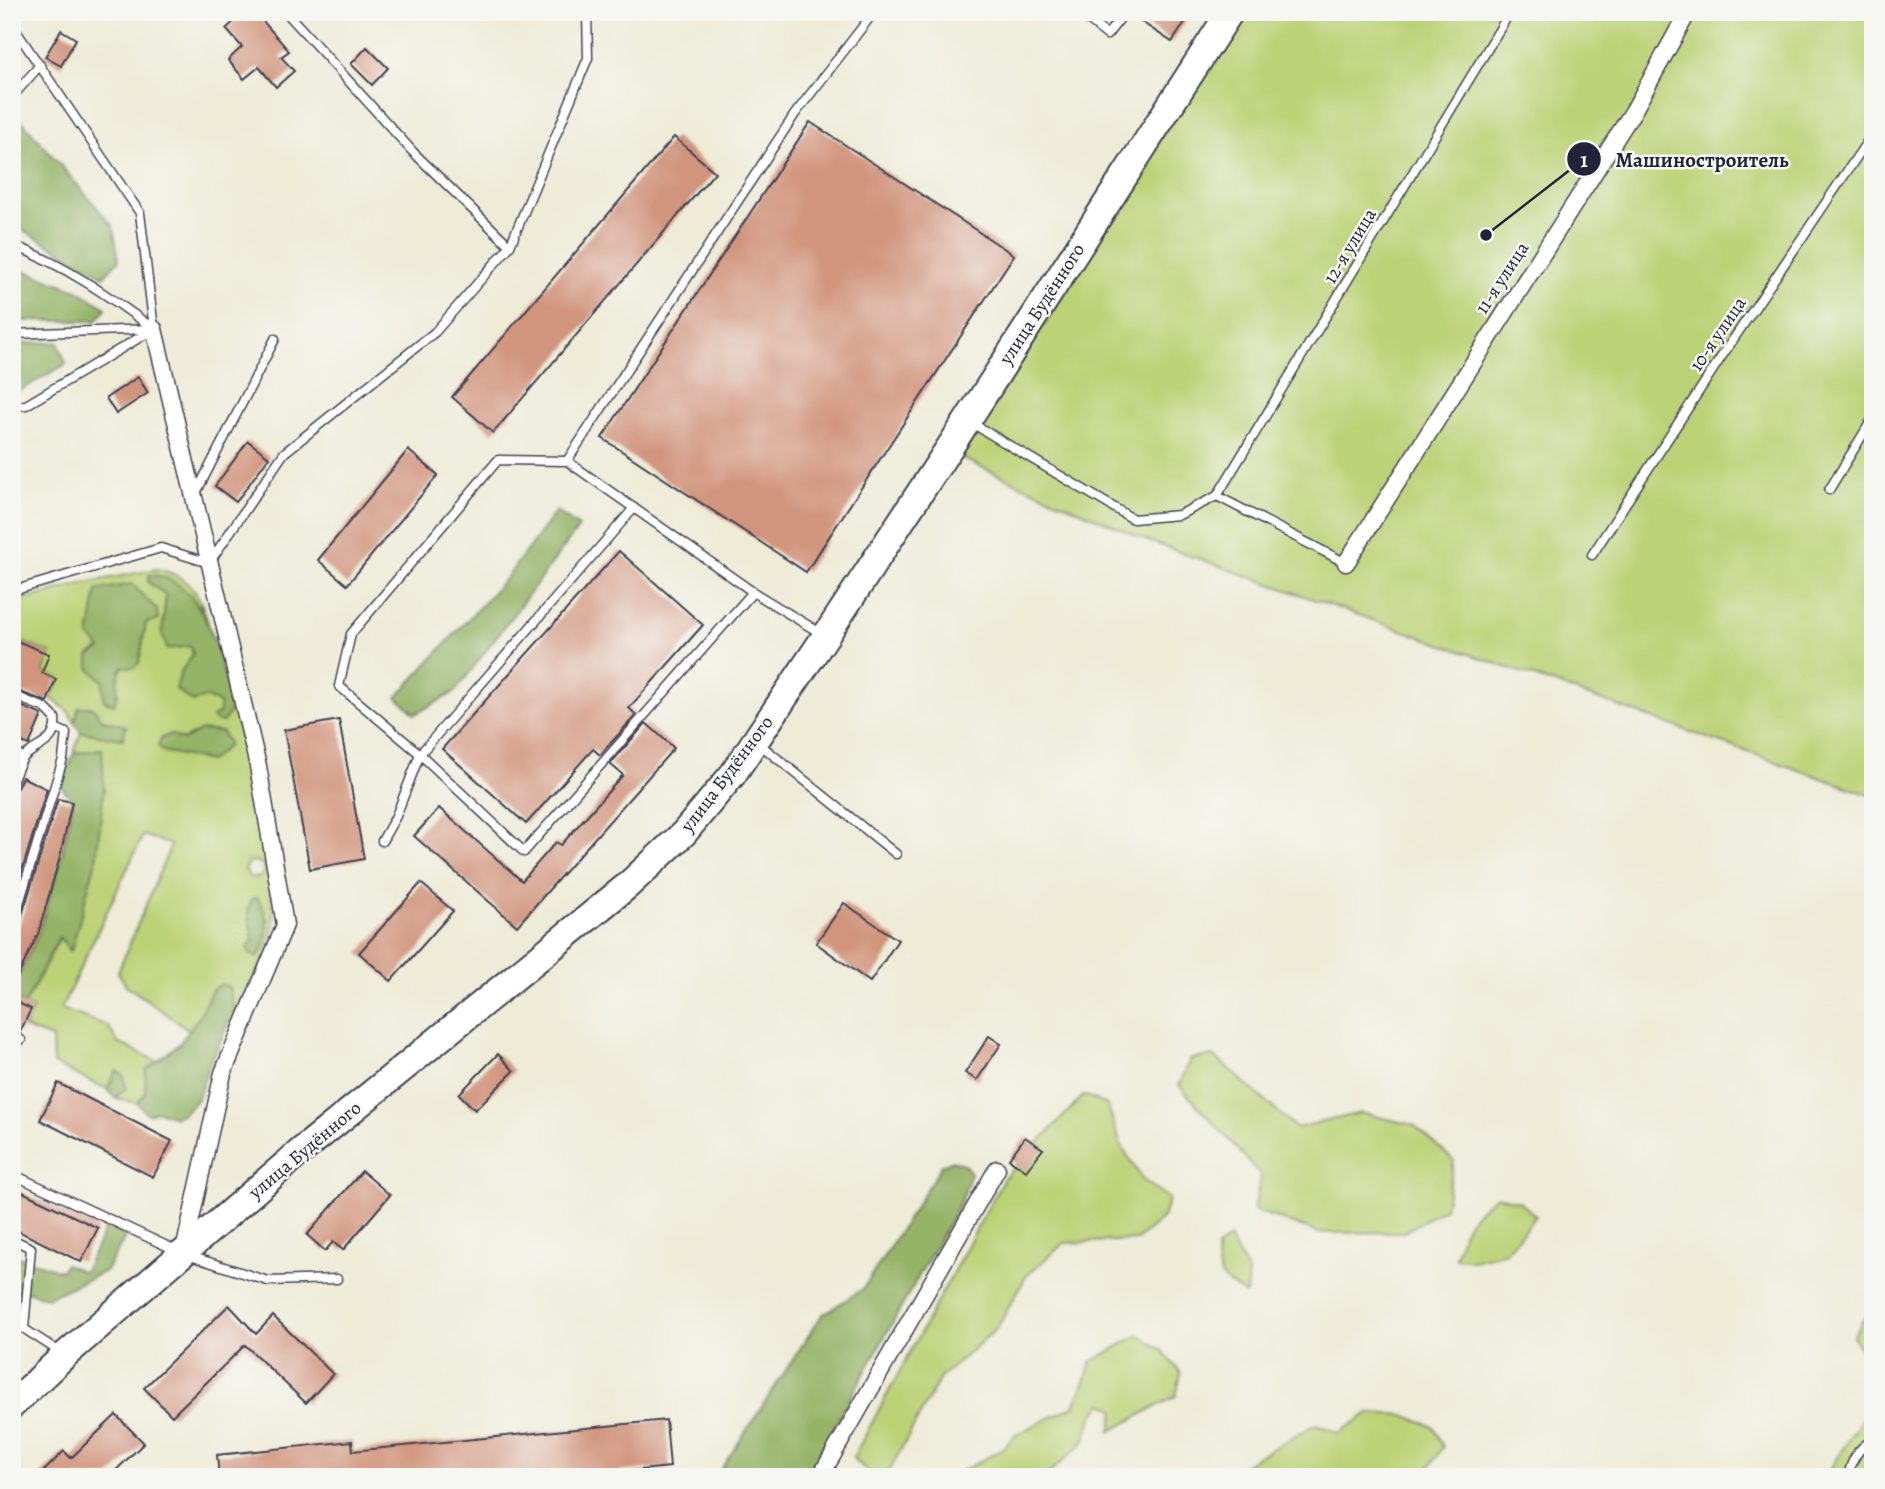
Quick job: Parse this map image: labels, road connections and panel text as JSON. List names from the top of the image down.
{
  "streets": {
    "main road": ["улица Будённого"],
    "street": ["11-я улица"],
    "lane": ["12-я улица", "10-я улица"]
  },
  "places": ["Машиностроитель"]
}
